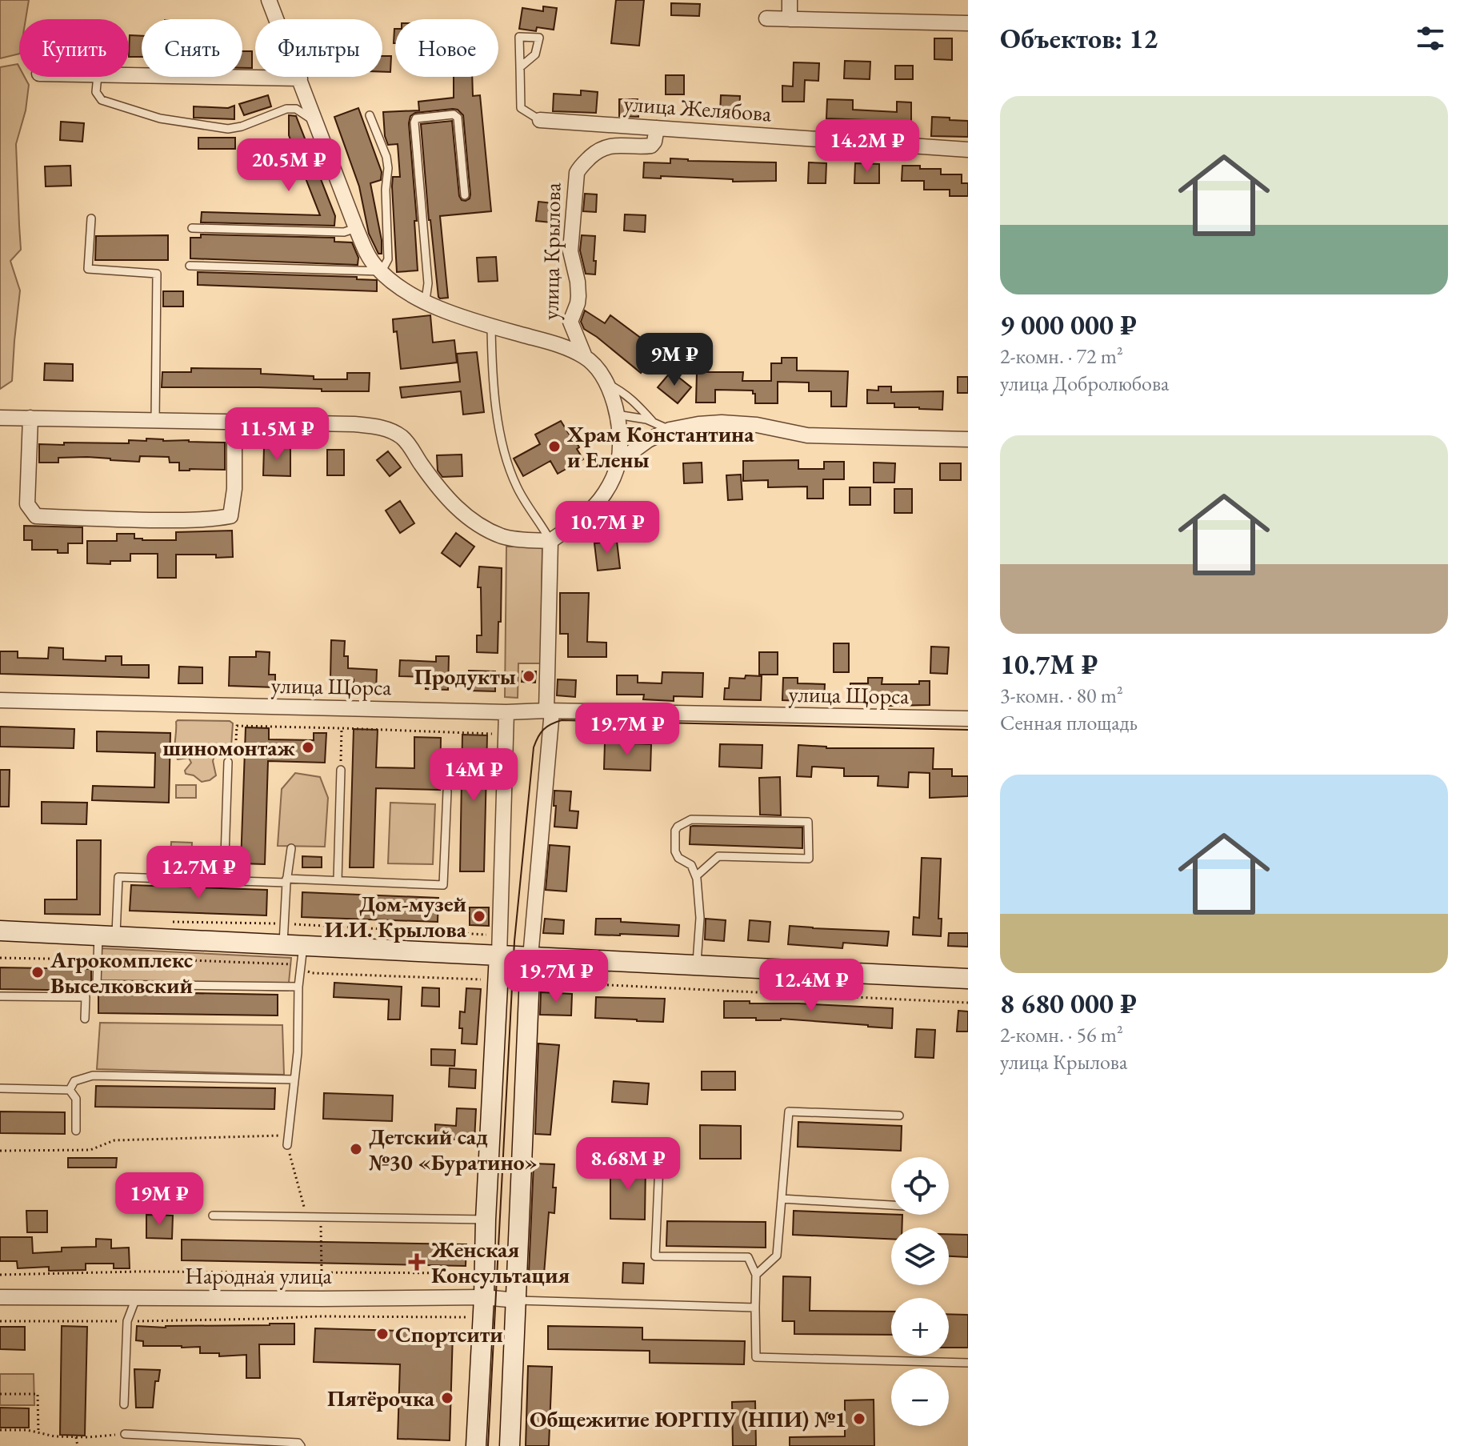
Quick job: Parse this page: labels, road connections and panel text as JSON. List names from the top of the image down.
{
  "streets": {
    "street": [
      "улица Желябова",
      "улица Крылова",
      "улица Щорса",
      "Народная улица"
    ]
  },
  "crossings": [
    ["улица Желябова", "улица Крылова"]
  ],
  "places": {
    "other": [
      "Храм Константина и Елены",
      "Продукты",
      "шиномонтаж",
      "Дом-музей И.И. Крылова",
      "Агрокомплекс Выселковский",
      "Детский сад №30 «Буратино»",
      "Спортсити",
      "Пятёрочка",
      "Общежитие ЮРГПУ (НПИ) №1"
    ],
    "health": ["Женская Консультация"]
  },
  "page": {
    "heading": "Объектов: 12",
    "chip": [
      "Купить",
      "Снять",
      "Фильтры",
      "Новое"
    ],
    "list": [
      {
        "name": "9 000 000 ₽",
        "note": "2-комн. · 72 m² · улица Добролюбова"
      },
      {
        "name": "10.7M ₽",
        "note": "3-комн. · 80 m² · Сенная площадь"
      },
      {
        "name": "8 680 000 ₽",
        "note": "2-комн. · 56 m² · улица Крылова"
      }
    ],
    "price": [
      "14.2M ₽",
      "20.5M ₽",
      "9M ₽",
      "11.5M ₽",
      "10.7M ₽",
      "19.7M ₽",
      "14M ₽",
      "12.7M ₽",
      "19.7M ₽",
      "12.4M ₽",
      "8.68M ₽",
      "19M ₽"
    ],
    "map_buttons": ["+", "−"]
  }
}
